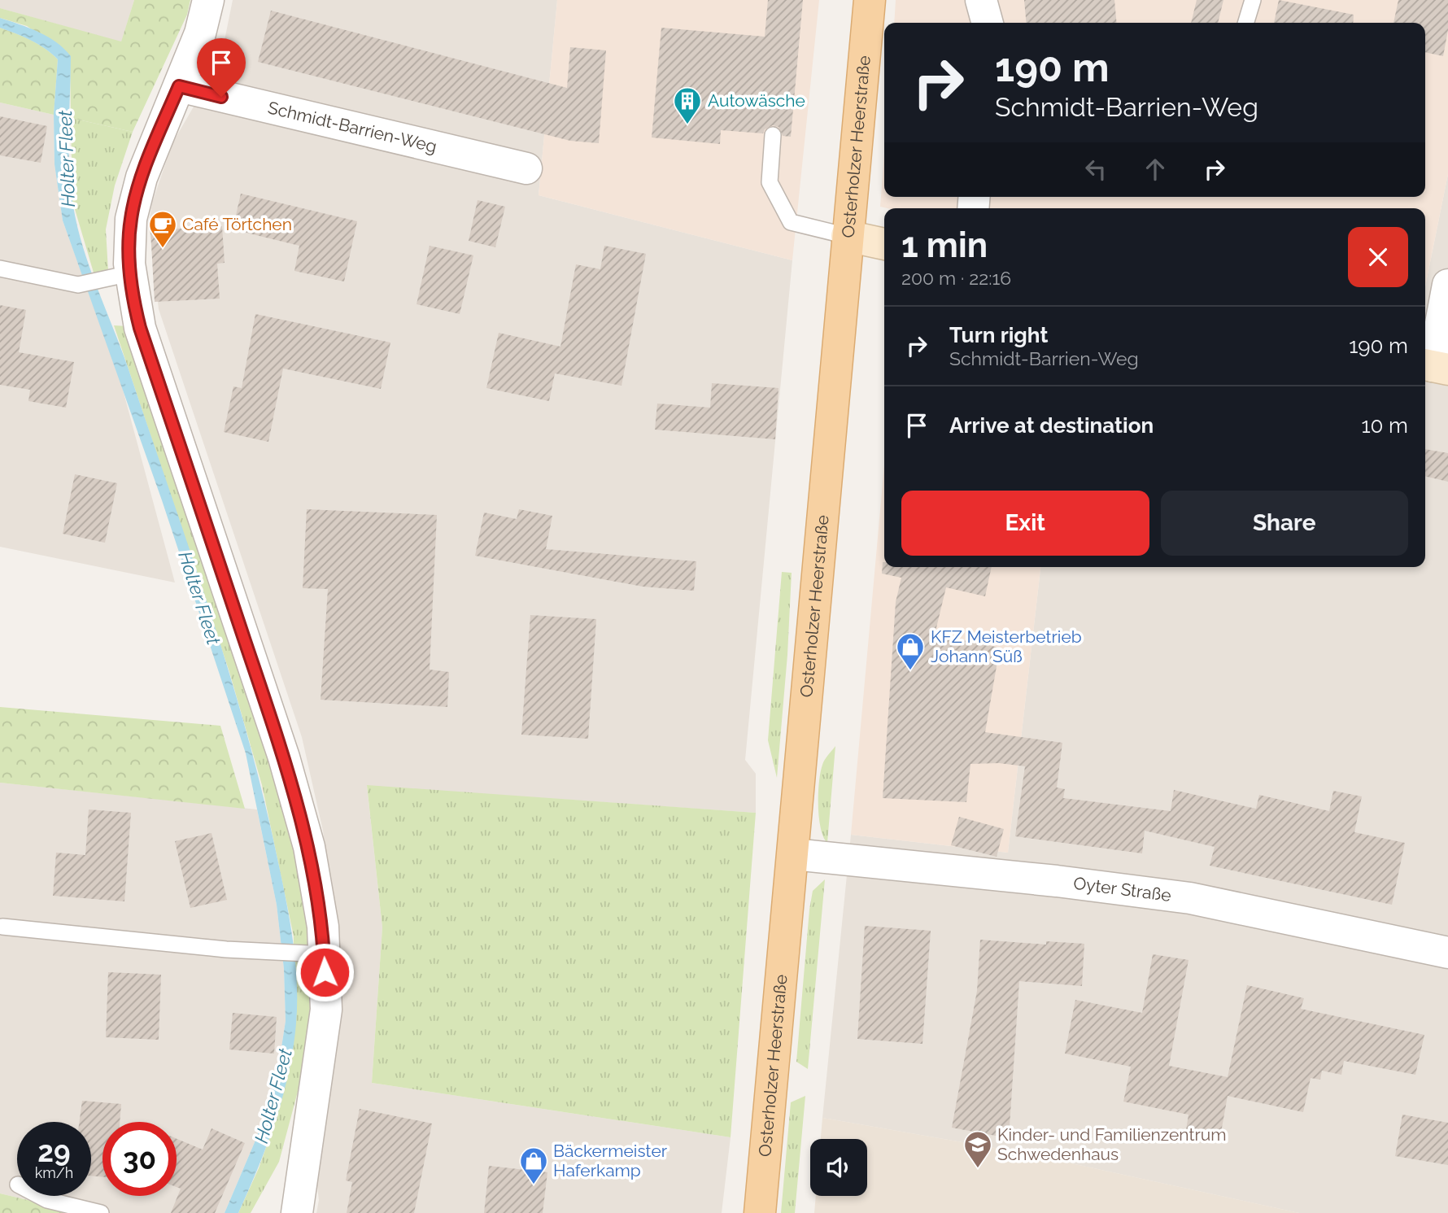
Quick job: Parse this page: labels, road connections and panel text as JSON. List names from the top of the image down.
{
  "streets": {
    "main road": ["Osterholzer Heerstraße"],
    "street": ["Schmidt-Barrien-Weg", "Oyter Straße"]
  },
  "crossings": [
    ["Osterholzer Heerstraße", "Oyter Straße"]
  ],
  "water": ["Holter Fleet"],
  "places": {
    "building": ["Autowäsche"],
    "cafe": ["Café Törtchen"],
    "shop": ["KFZ Meisterbetrieb Johann Süß", "Bäckermeister Haferkamp"],
    "school or university": ["Kinder- und Familienzentrum Schwedenhaus"]
  },
  "page": {
    "turn": ["190 m", "Schmidt-Barrien-Weg"],
    "heading": ["1 min", "200 m · 22:16"],
    "list": [
      {
        "name": "Turn right",
        "note": "Schmidt-Barrien-Weg",
        "value": "190 m"
      },
      {
        "name": "Arrive at destination",
        "value": "10 m"
      }
    ],
    "buttons": ["Exit", "Share"],
    "speed": "29 km/h",
    "limit": "30"
  }
}
